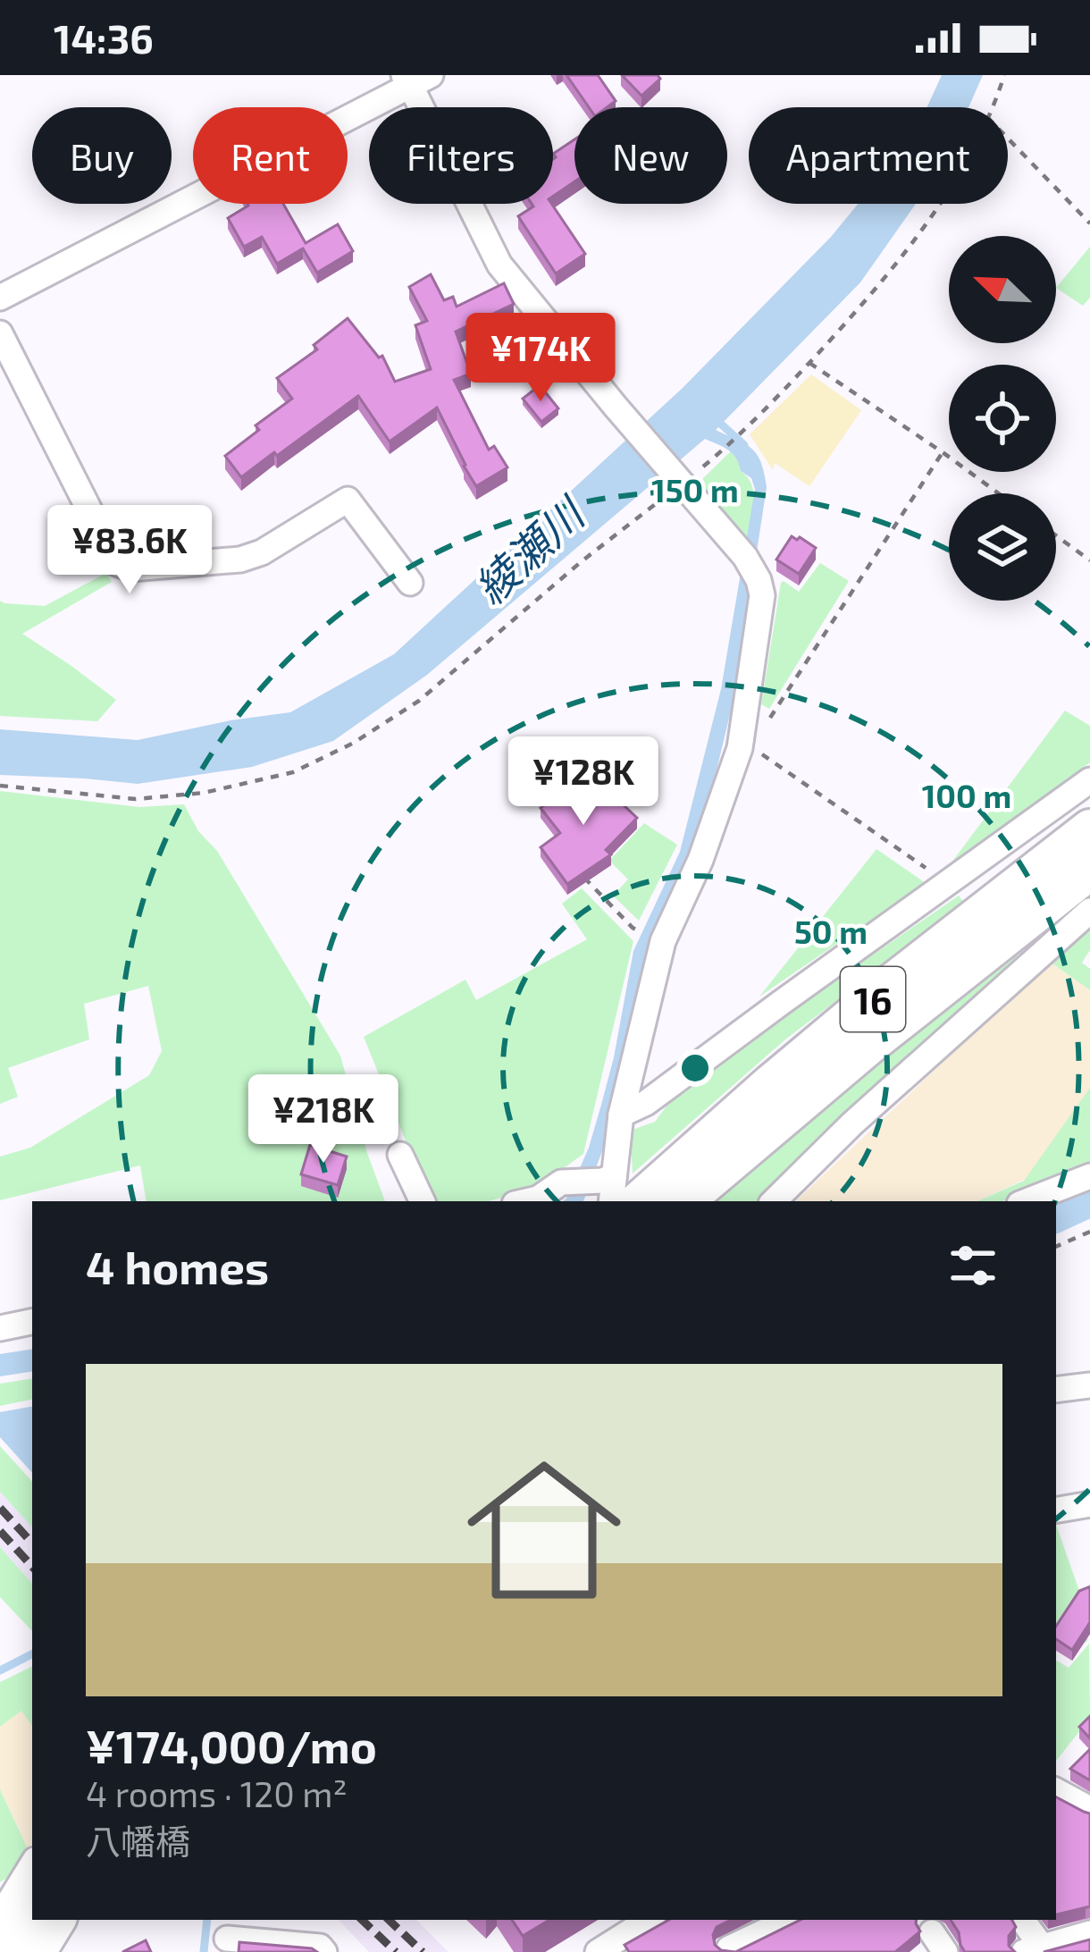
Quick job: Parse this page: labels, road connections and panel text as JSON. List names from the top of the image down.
{
  "streets": {
    "highway": ["16"]
  },
  "water": ["綾瀬川"],
  "north": "top left",
  "page": {
    "status": "14:36",
    "chip": [
      "Buy",
      "Rent",
      "Filters",
      "New",
      "Apartment"
    ],
    "price": [
      "¥174K",
      "¥83.6K",
      "¥128K",
      "¥218K"
    ],
    "heading": "4 homes",
    "list": [
      {
        "name": "¥174,000/mo",
        "note": "4 rooms · 120 m² · 八幡橋"
      }
    ]
  },
  "rings": ["150 m", "100 m", "50 m"]
}
